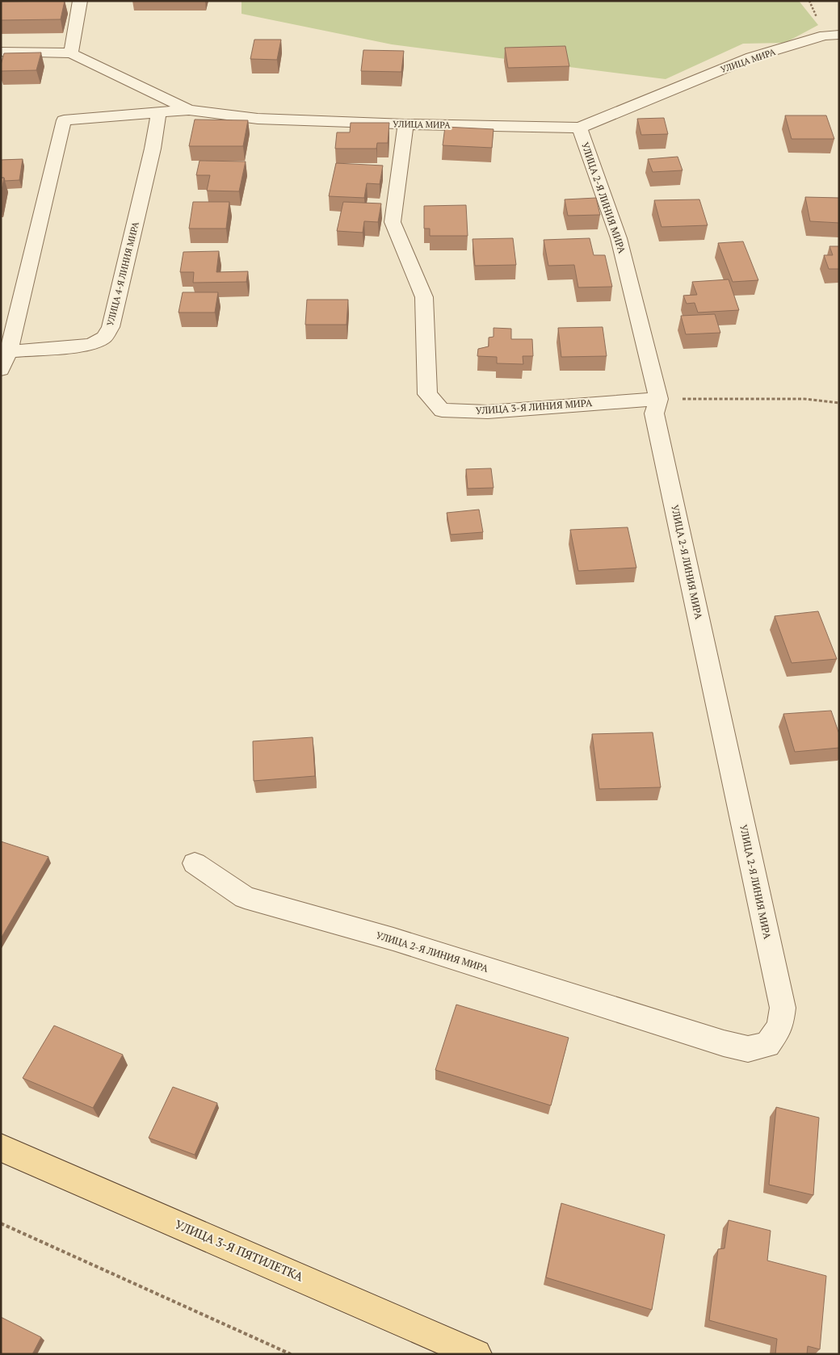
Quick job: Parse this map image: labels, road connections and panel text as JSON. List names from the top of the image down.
{
  "streets": {
    "main road": ["УЛИЦА 3-Я ПЯТИЛЕТКА"],
    "street": [
      "УЛИЦА МИРА",
      "УЛИЦА 2-Я ЛИНИЯ МИРА",
      "УЛИЦА 4-Я ЛИНИЯ МИРА",
      "УЛИЦА 3-Я ЛИНИЯ МИРА"
    ]
  },
  "crossings": [
    ["УЛИЦА МИРА", "УЛИЦА 2-Я ЛИНИЯ МИРА"],
    ["УЛИЦА МИРА", "УЛИЦА 3-Я ЛИНИЯ МИРА"],
    ["УЛИЦА 2-Я ЛИНИЯ МИРА", "УЛИЦА 3-Я ЛИНИЯ МИРА"]
  ]
}
